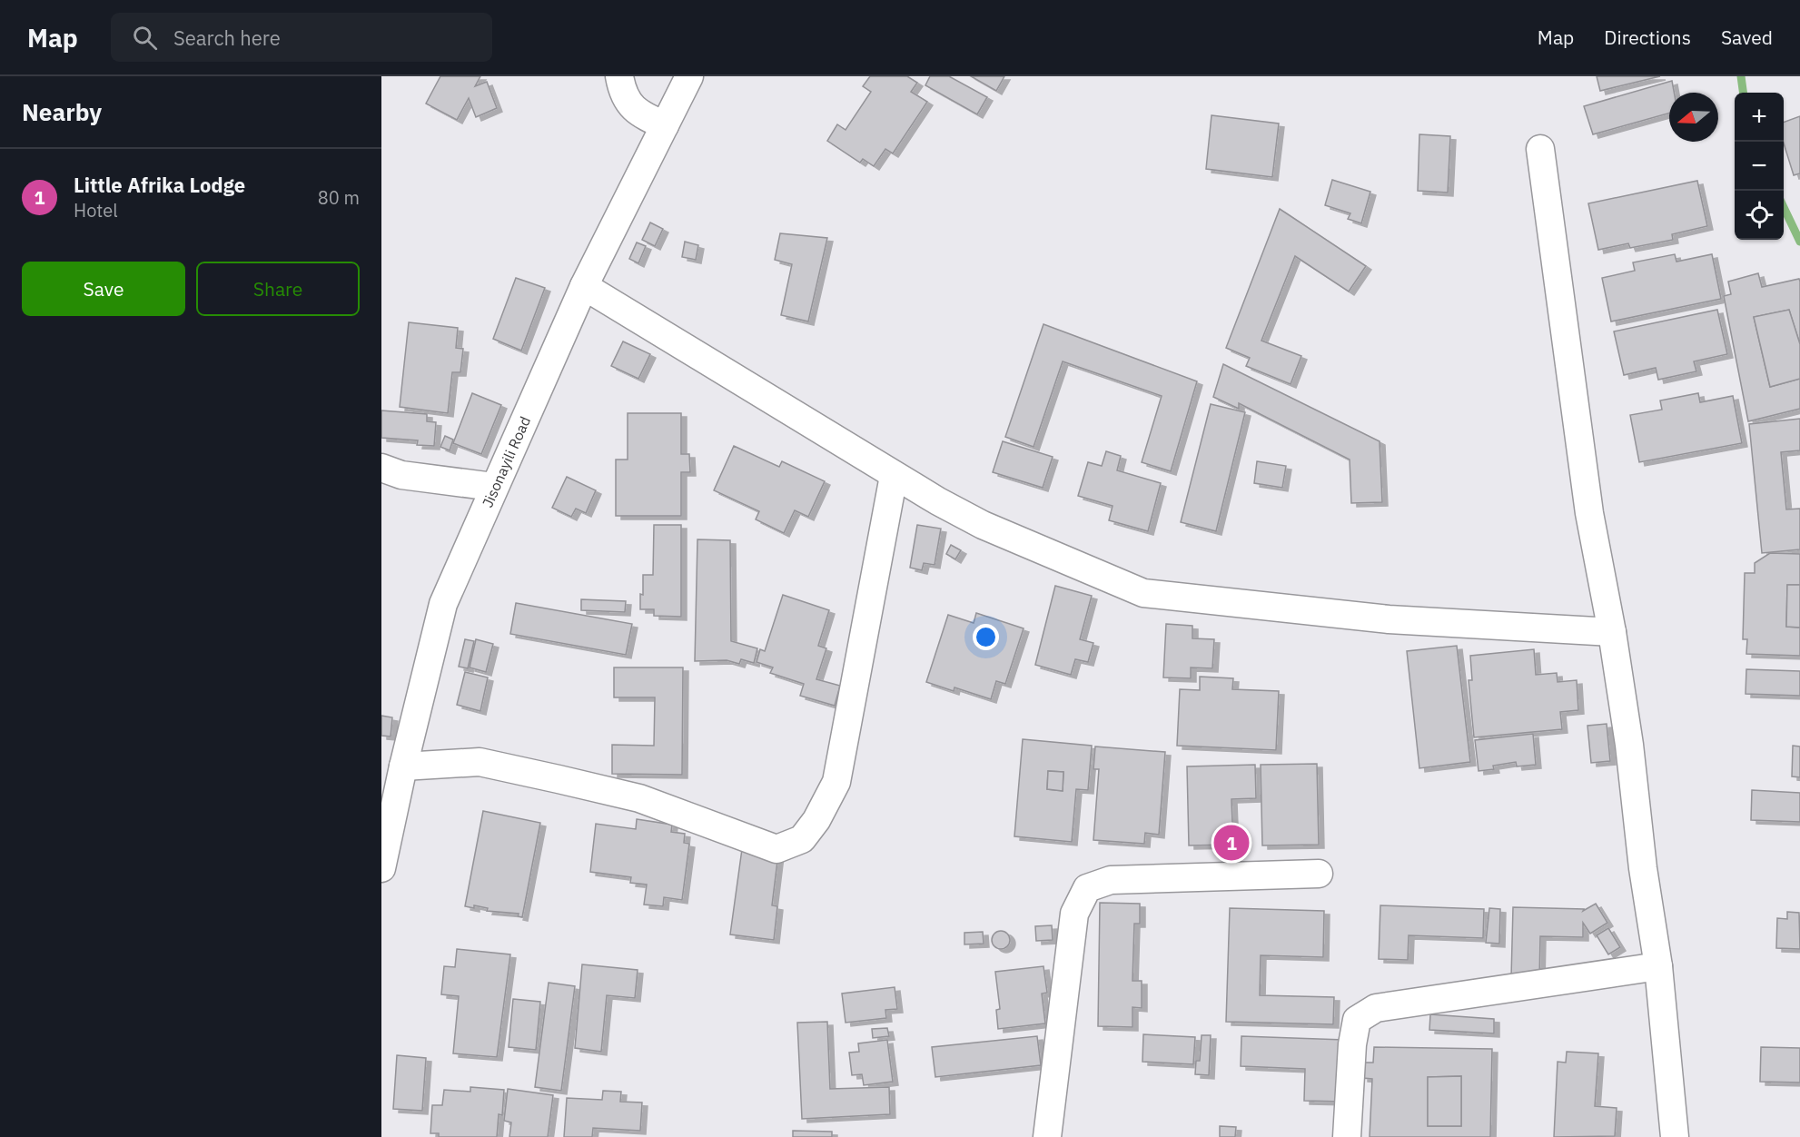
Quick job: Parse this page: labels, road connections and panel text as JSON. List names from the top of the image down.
{
  "streets": {
    "street": ["Jisonayili Road"]
  },
  "north": "left",
  "page": {
    "header": "Map",
    "search": "Search here",
    "nav": ["Map", "Directions", "Saved"],
    "heading": "Nearby",
    "map_buttons": ["+", "−"],
    "list": [
      {
        "mark": "1",
        "name": "Little Afrika Lodge",
        "note": "Hotel",
        "value": "80 m"
      }
    ],
    "buttons": ["Save", "Share"],
    "pins": "1"
  }
}
